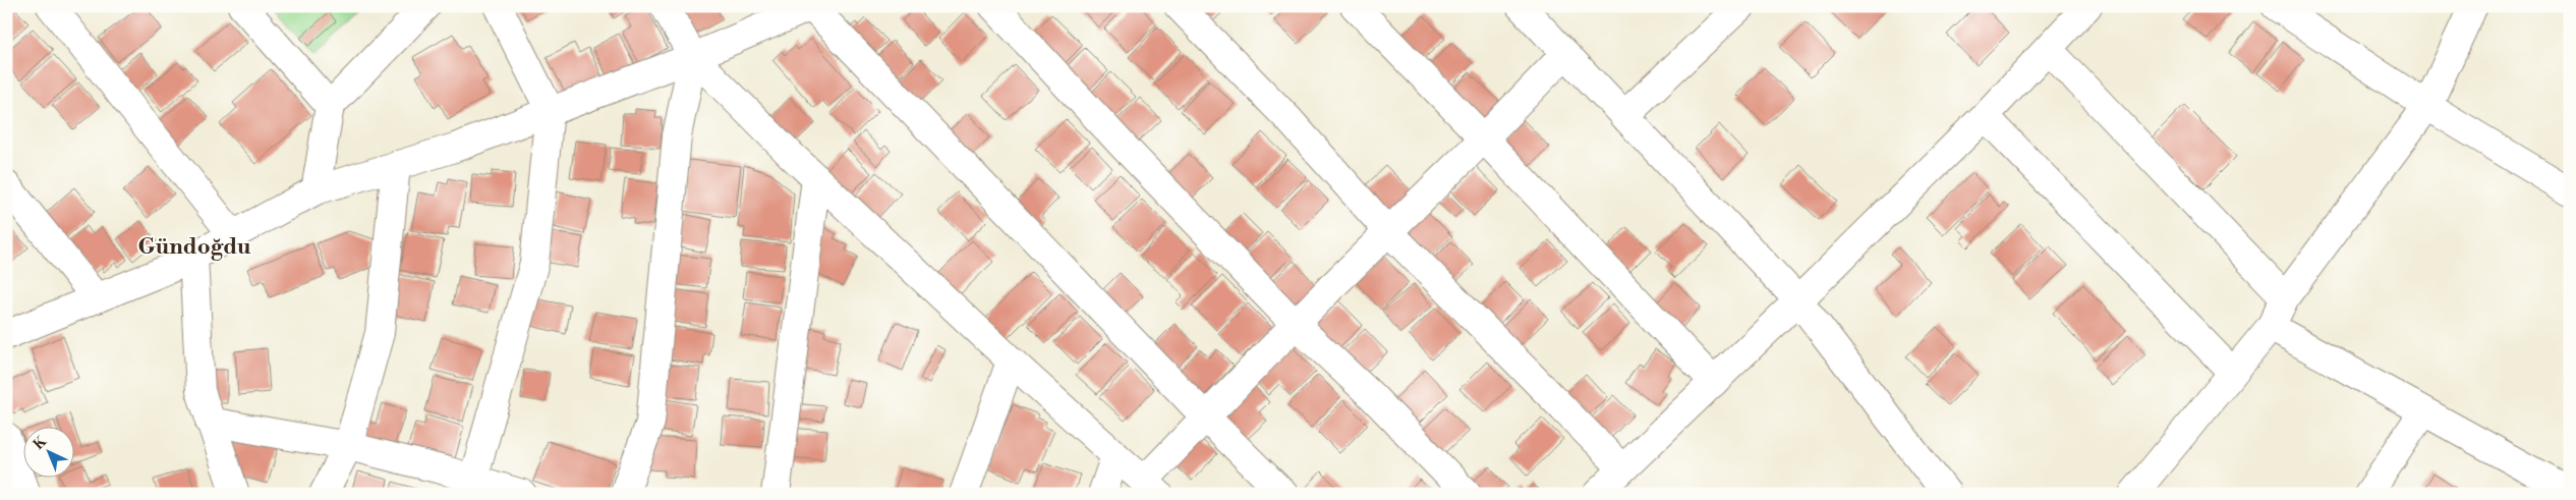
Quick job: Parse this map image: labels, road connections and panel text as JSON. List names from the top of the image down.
{
  "districts": ["Gündoğdu"],
  "north": "top left"
}
